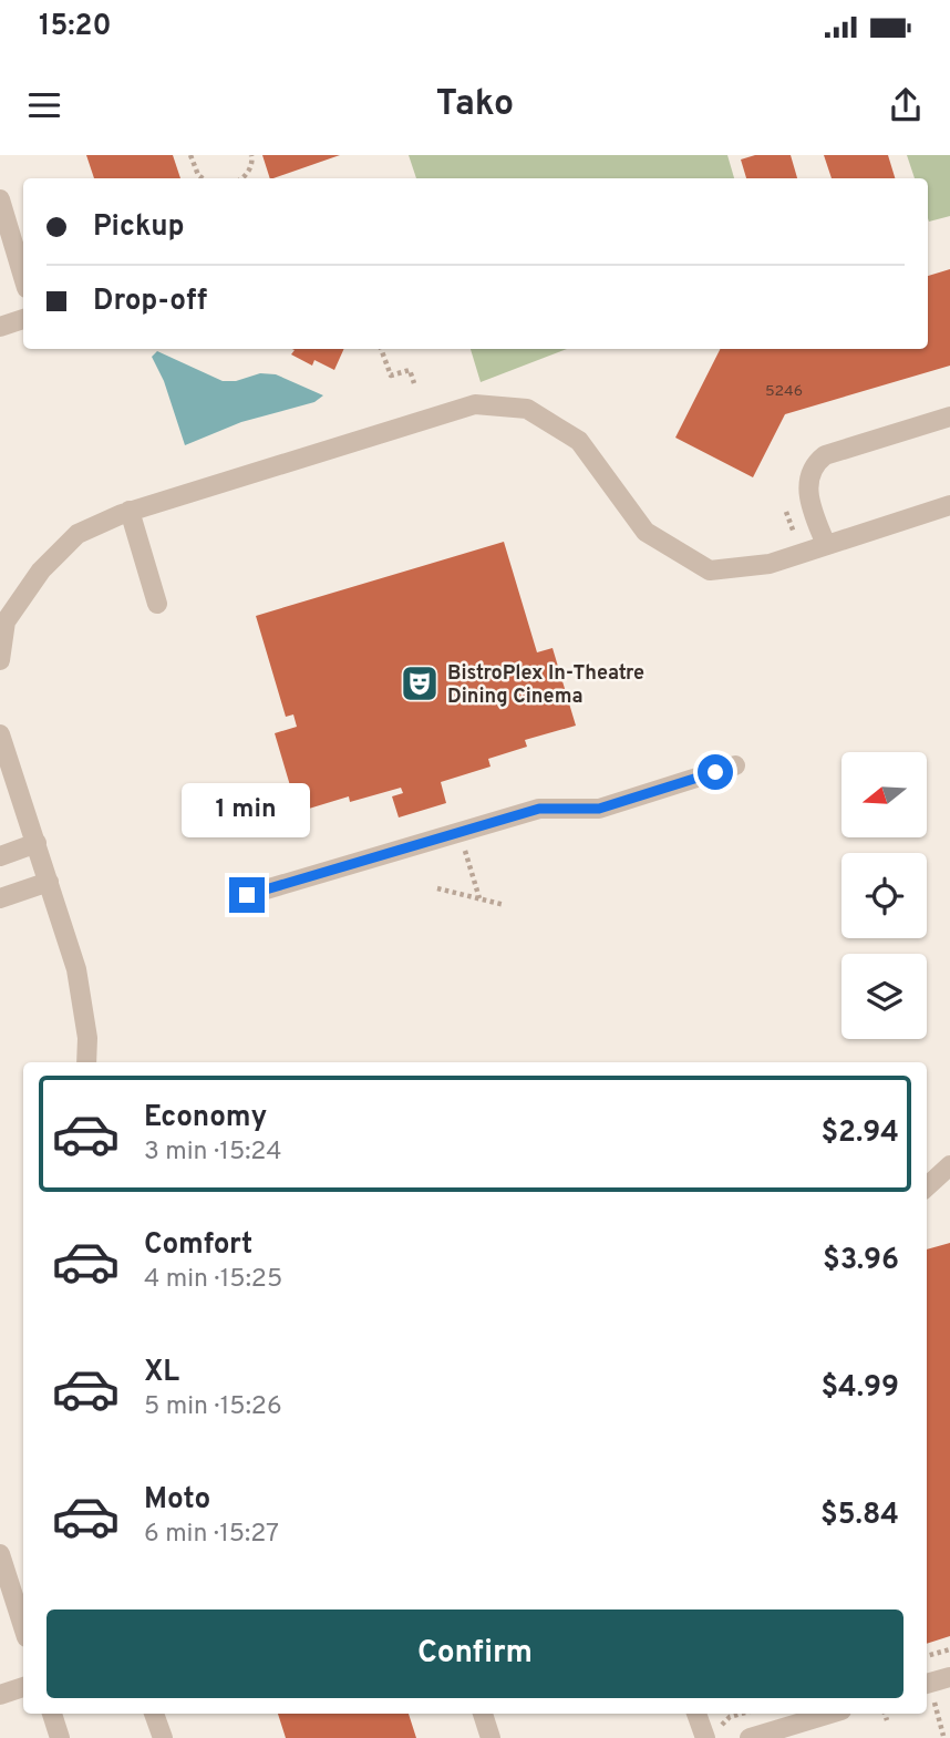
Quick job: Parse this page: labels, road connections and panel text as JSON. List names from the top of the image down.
{
  "places": {
    "theatre": ["BistroPlex In-Theatre Dining Cinema"]
  },
  "house_numbers": ["5246"],
  "north": "left",
  "page": {
    "status": "15:20",
    "header": "Tako",
    "banner": ["Pickup", "Drop-off"],
    "bubble": "1 min",
    "list": [
      {
        "name": "Economy",
        "note": "3 min · 15:24",
        "value": "$2.94"
      },
      {
        "name": "Comfort",
        "note": "4 min · 15:25",
        "value": "$3.96"
      },
      {
        "name": "XL",
        "note": "5 min · 15:26",
        "value": "$4.99"
      },
      {
        "name": "Moto",
        "note": "6 min · 15:27",
        "value": "$5.84"
      }
    ],
    "buttons": "Confirm"
  }
}
